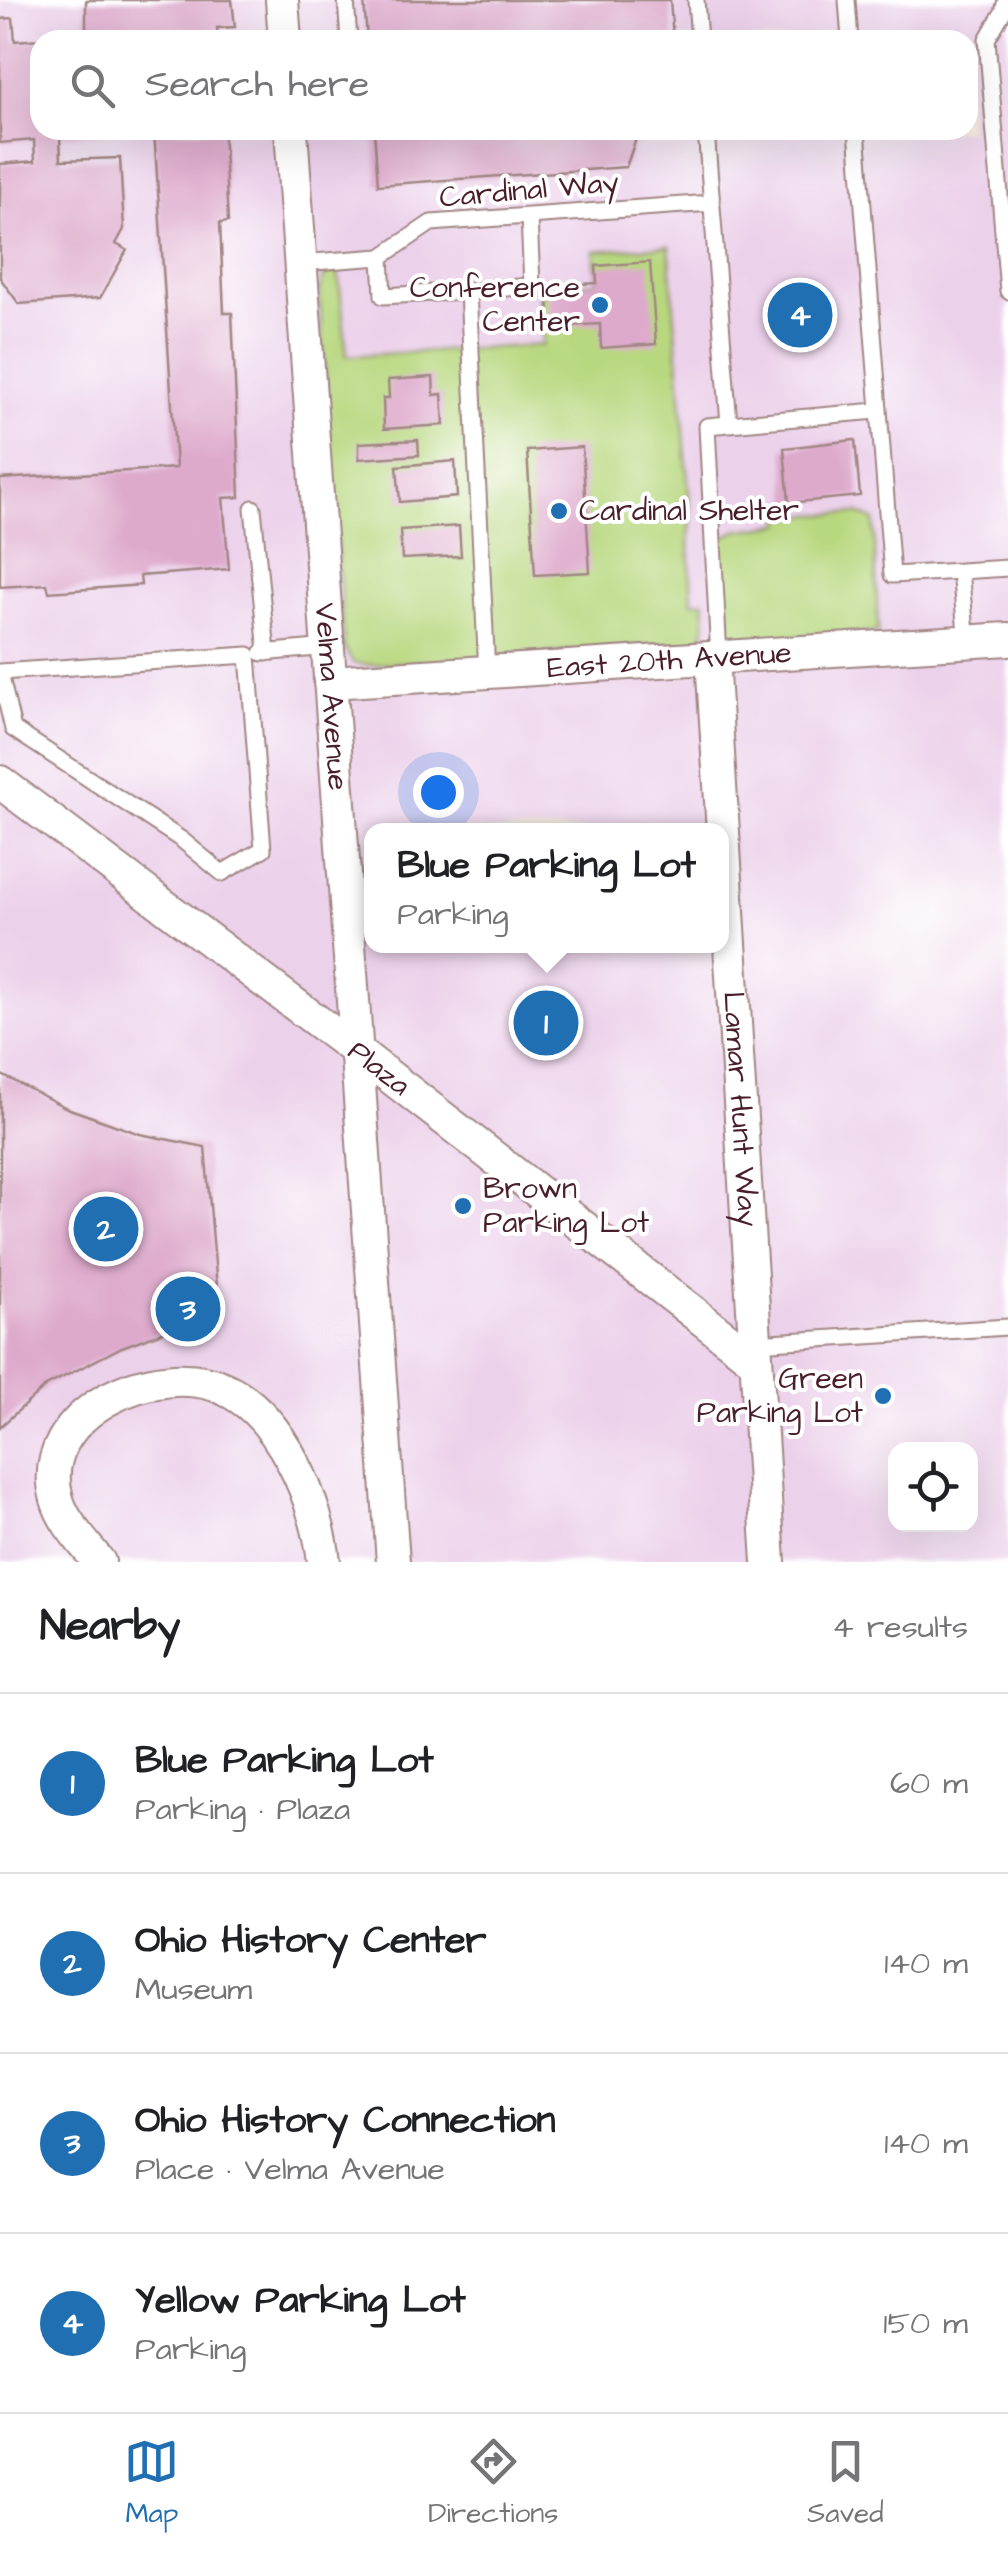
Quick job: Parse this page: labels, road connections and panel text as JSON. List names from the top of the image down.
{
  "streets": {
    "street": [
      "East 20th Avenue",
      "Velma Avenue",
      "Plaza",
      "Lamar Hunt Way"
    ],
    "lane": ["Cardinal Way"]
  },
  "crossings": [
    ["Cardinal Way", "Velma Avenue"],
    ["East 20th Avenue", "Velma Avenue"],
    ["East 20th Avenue", "Lamar Hunt Way"],
    ["Velma Avenue", "Plaza"],
    ["Plaza", "Lamar Hunt Way"]
  ],
  "places": [
    "Conference Center",
    "Cardinal Shelter",
    "Brown Parking Lot",
    "Green Parking Lot"
  ],
  "page": {
    "search": "Search here",
    "pins": [
      "4",
      "1",
      "2",
      "3"
    ],
    "popup": ["Blue Parking Lot", "Parking"],
    "heading": ["Nearby", "4 results"],
    "list": [
      {
        "mark": "1",
        "name": "Blue Parking Lot",
        "note": "Parking · Plaza",
        "value": "60 m"
      },
      {
        "mark": "2",
        "name": "Ohio History Center",
        "note": "Museum",
        "value": "140 m"
      },
      {
        "mark": "3",
        "name": "Ohio History Connection",
        "note": "Place · Velma Avenue",
        "value": "140 m"
      },
      {
        "mark": "4",
        "name": "Yellow Parking Lot",
        "note": "Parking",
        "value": "150 m"
      }
    ],
    "nav": ["Map", "Directions", "Saved"]
  }
}
